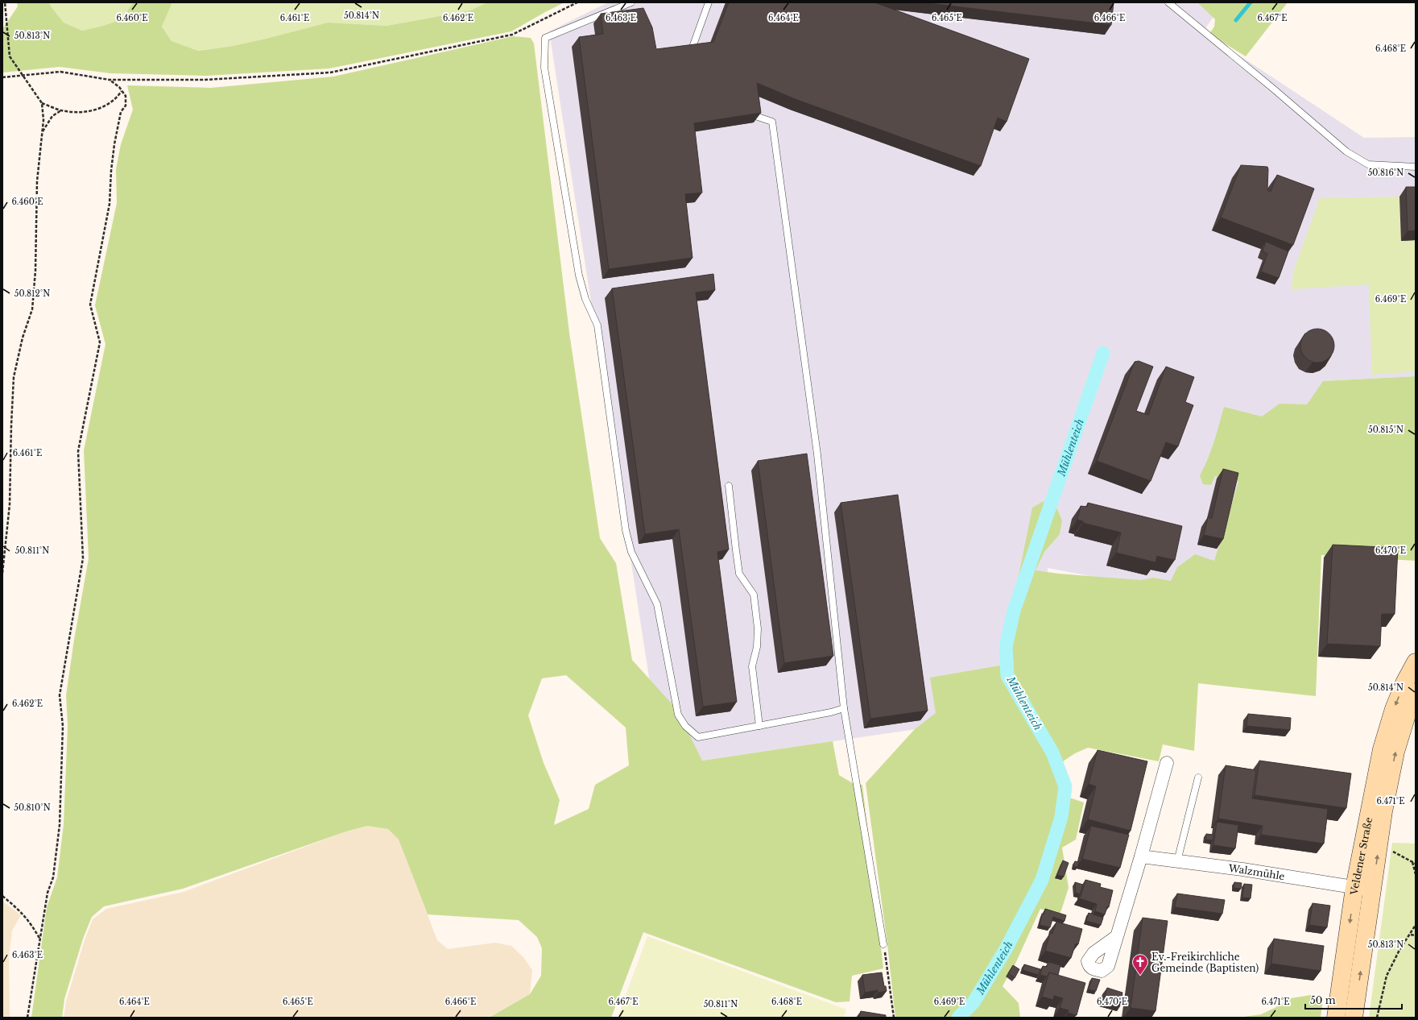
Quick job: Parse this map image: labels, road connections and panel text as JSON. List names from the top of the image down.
{
  "streets": {
    "street": ["Veldener Straße", "Walzmühle"]
  },
  "crossings": [
    ["Veldener Straße", "Walzmühle"]
  ],
  "water": ["Mühlenteich"],
  "places": {
    "church": ["Ev.-Freikirchliche Gemeinde (Baptisten)"]
  },
  "scale_bar": "50 m",
  "coordinates": [
    "50.814°N",
    "6.460°E",
    "6.464°E",
    "6.465°E",
    "6.461°E",
    "6.462°E",
    "6.463°E",
    "6.466°E",
    "6.467°E",
    "50.813°N",
    "6.468°E",
    "50.816°N",
    "50.812°N",
    "6.469°E",
    "50.815°N",
    "6.470°E",
    "50.811°N",
    "6.471°E",
    "50.810°N"
  ]
}
